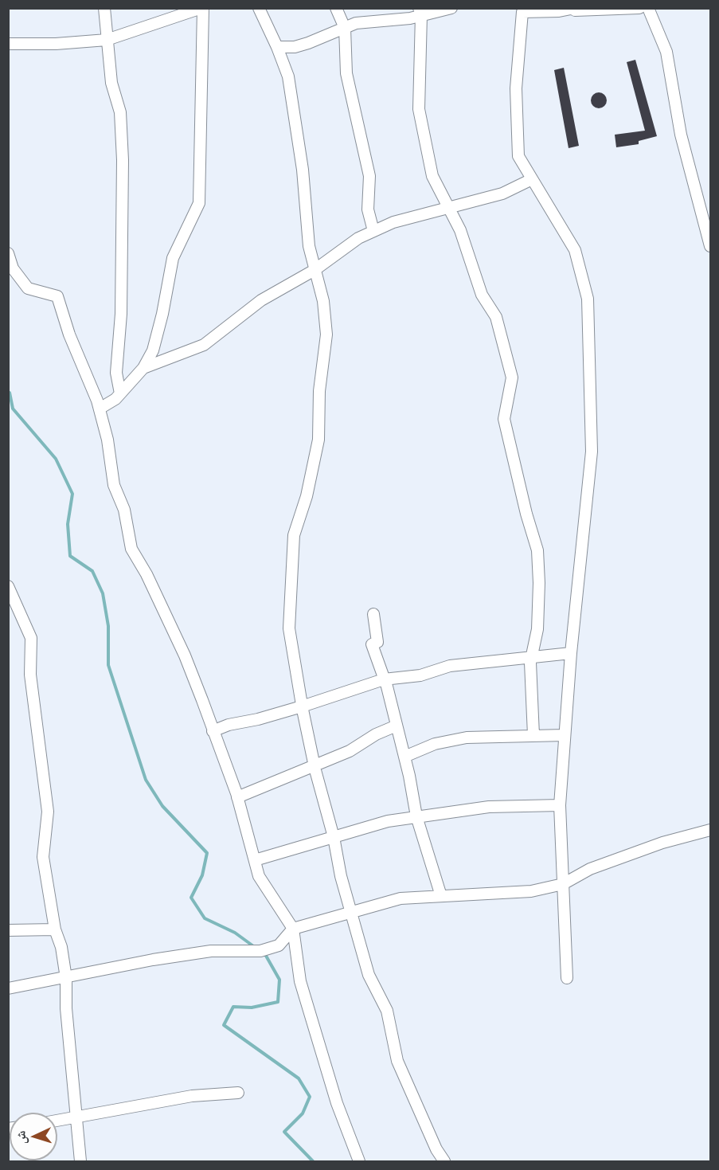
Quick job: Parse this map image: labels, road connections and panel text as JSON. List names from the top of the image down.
{
  "north": "left"
}
